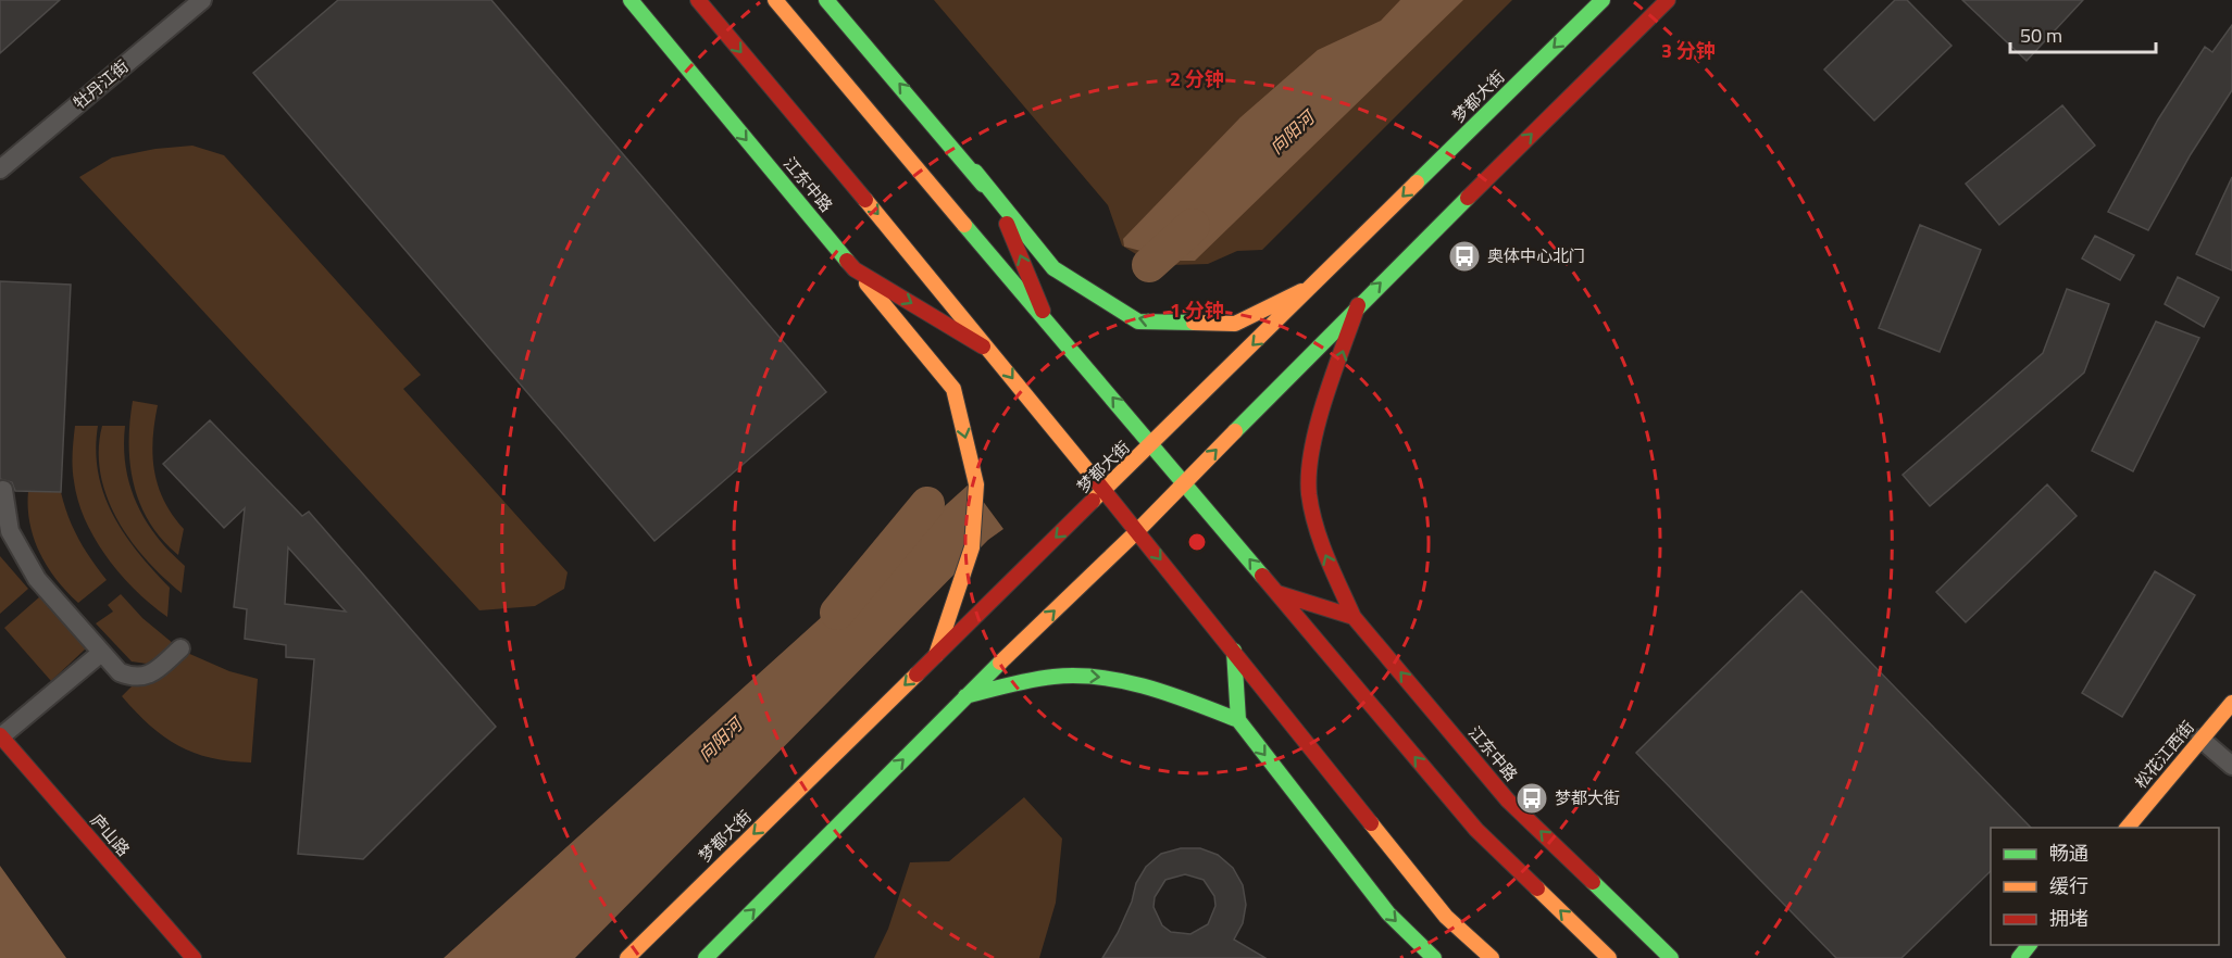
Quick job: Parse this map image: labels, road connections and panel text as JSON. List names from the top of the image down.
{
  "streets": {
    "main road": [
      "梦都大街",
      "江东中路",
      "松花江西街",
      "庐山路"
    ],
    "street": ["牡丹江街"]
  },
  "crossings": [
    ["梦都大街", "江东中路"]
  ],
  "water": ["向阳河"],
  "places": {
    "bus stop": ["奥体中心北门", "梦都大街"]
  },
  "legend": ["畅通", "缓行", "拥堵"],
  "scale_bar": "50 m",
  "rings": ["3 分钟", "2 分钟", "1 分钟"]
}
